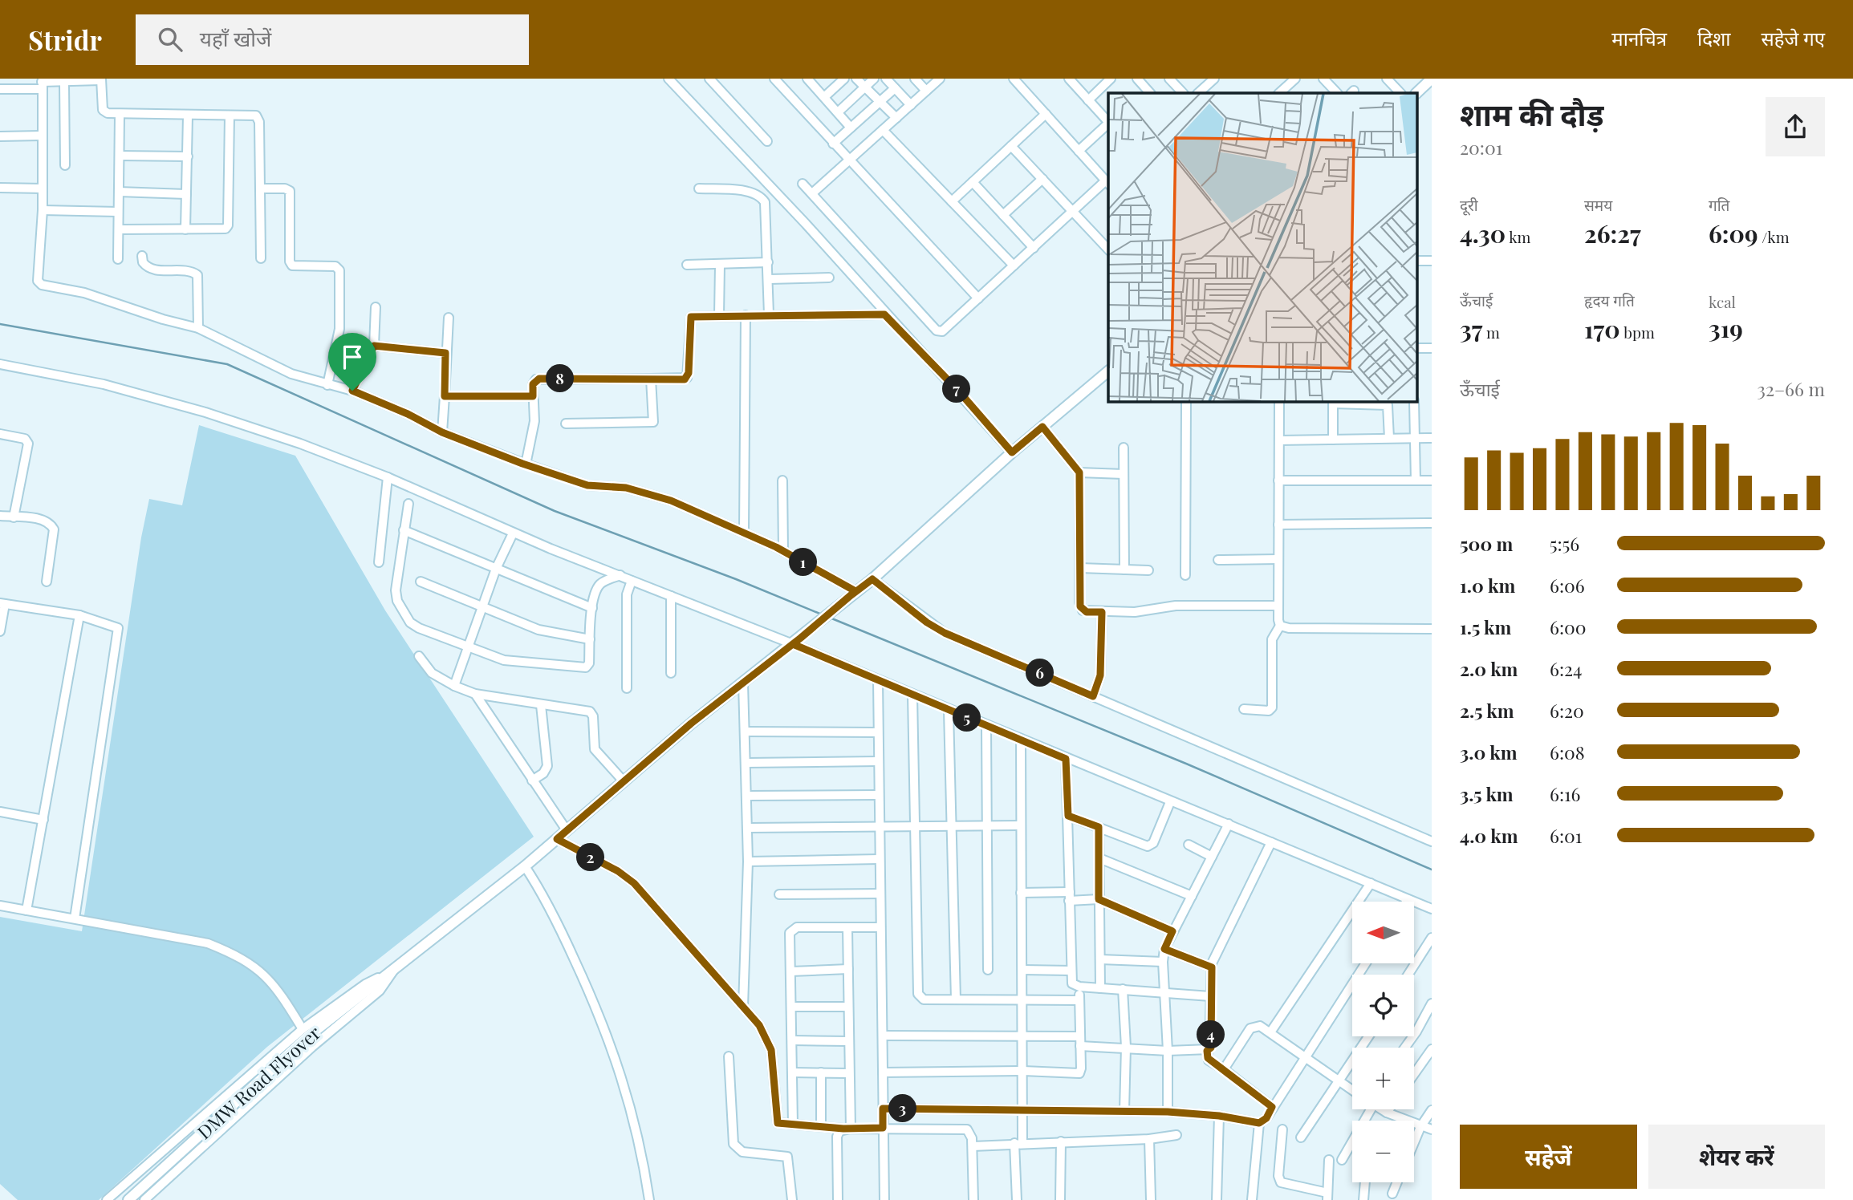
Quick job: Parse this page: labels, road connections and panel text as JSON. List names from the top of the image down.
{
  "streets": {
    "main road": ["DMW Road Flyover"]
  },
  "north": "left",
  "page": {
    "header": "Stridr",
    "search": "यहाँ खोजें",
    "nav": ["मानचित्र", "दिशा", "सहेजे गए"],
    "heading": ["शाम की दौड़", "20:01"],
    "stats": [
      ["दूरी", "4.30 km"],
      ["समय", "26:27"],
      ["गति", "6:09 /km"],
      ["ऊँचाई", "37 m"],
      ["हृदय गति", "170 bpm"],
      ["kcal", "319"]
    ],
    "pins": [
      "8",
      "7",
      "1",
      "6",
      "5",
      "2",
      "4",
      "3"
    ],
    "chart": ["ऊँचाई", "32–66 m"],
    "list": [
      {
        "name": "500 m",
        "note": "5:56"
      },
      {
        "name": "1.0 km",
        "note": "6:06"
      },
      {
        "name": "1.5 km",
        "note": "6:00"
      },
      {
        "name": "2.0 km",
        "note": "6:24"
      },
      {
        "name": "2.5 km",
        "note": "6:20"
      },
      {
        "name": "3.0 km",
        "note": "6:08"
      },
      {
        "name": "3.5 km",
        "note": "6:16"
      },
      {
        "name": "4.0 km",
        "note": "6:01"
      }
    ],
    "map_buttons": ["+", "−"],
    "buttons": ["सहेजें", "शेयर करें"]
  }
}
